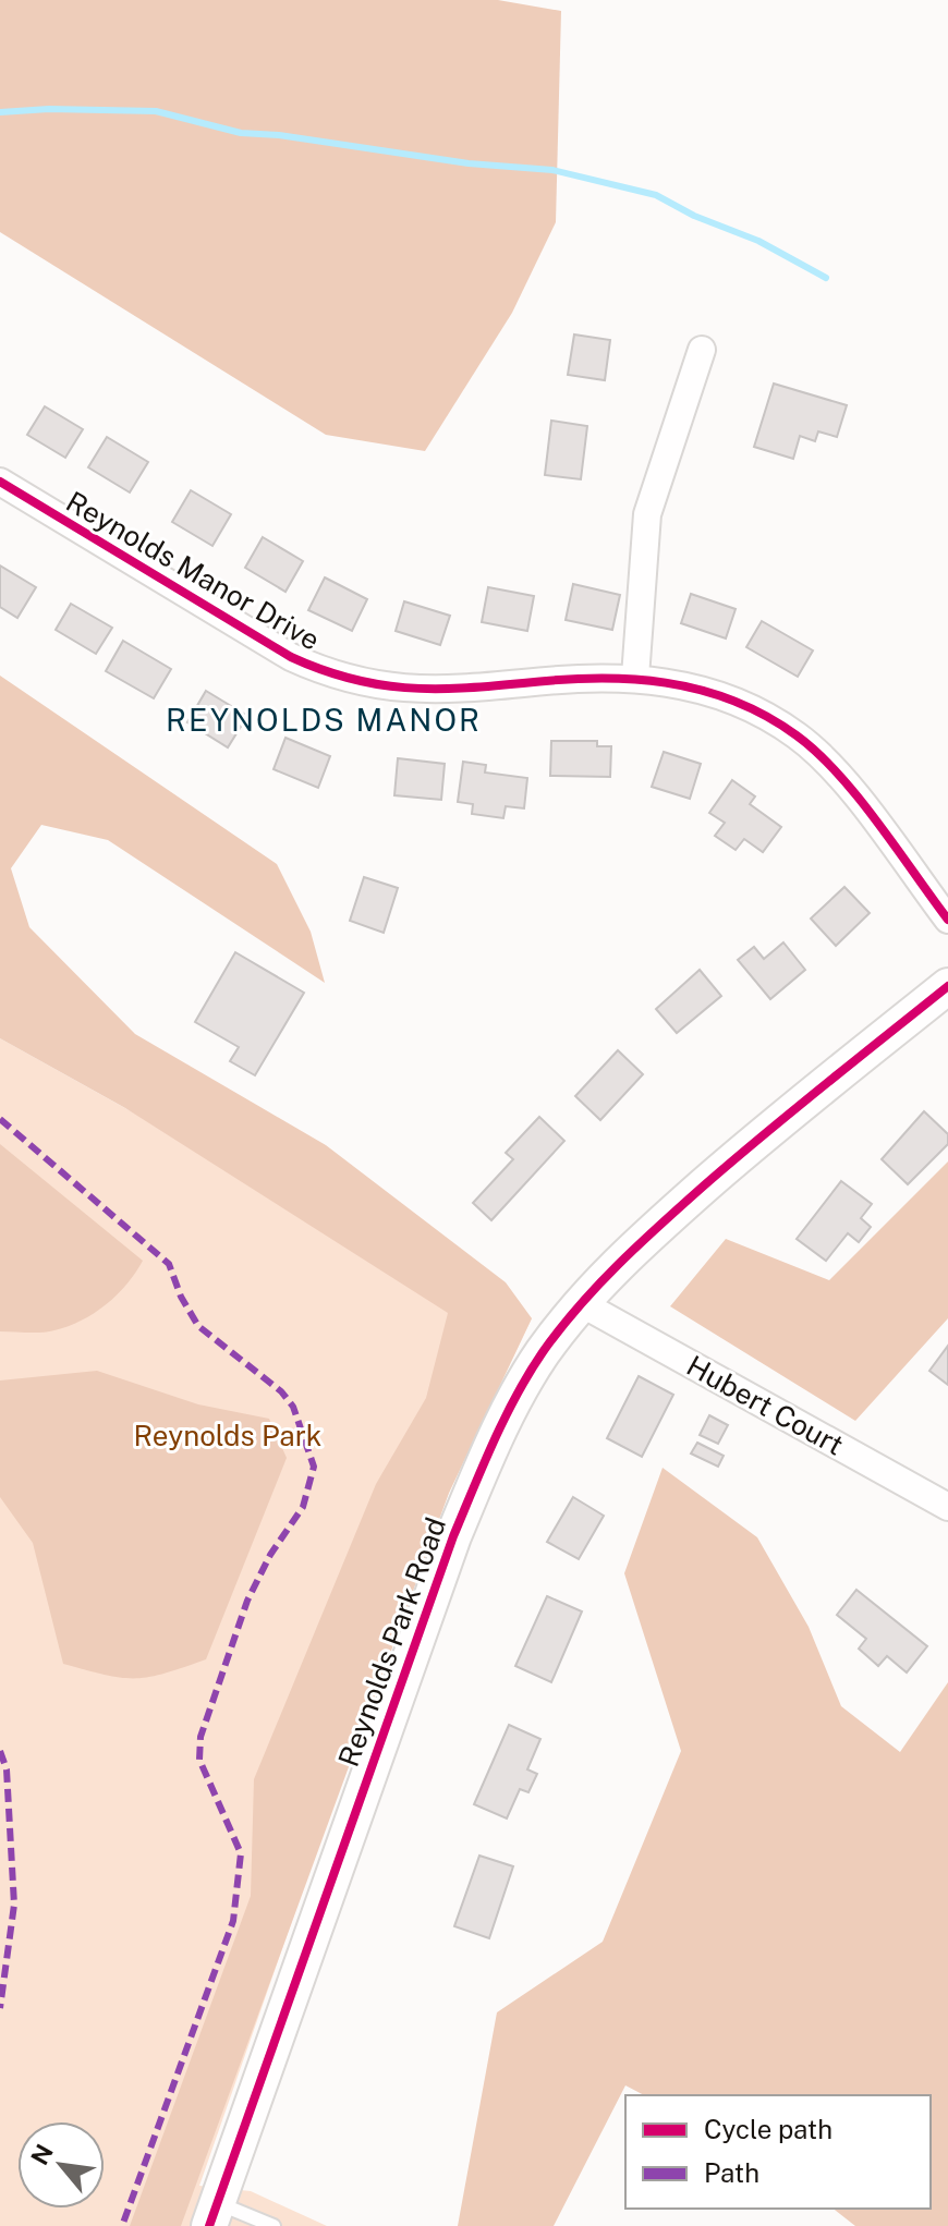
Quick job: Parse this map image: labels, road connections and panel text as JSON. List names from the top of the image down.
{
  "streets": {
    "main road": ["Reynolds Park Road"],
    "street": ["Reynolds Manor Drive", "Hubert Court"]
  },
  "crossings": [
    ["Hubert Court", "Reynolds Park Road"]
  ],
  "districts": ["REYNOLDS MANOR"],
  "parks": ["Reynolds Park"],
  "legend": ["Cycle path", "Path"],
  "north": "top left"
}
